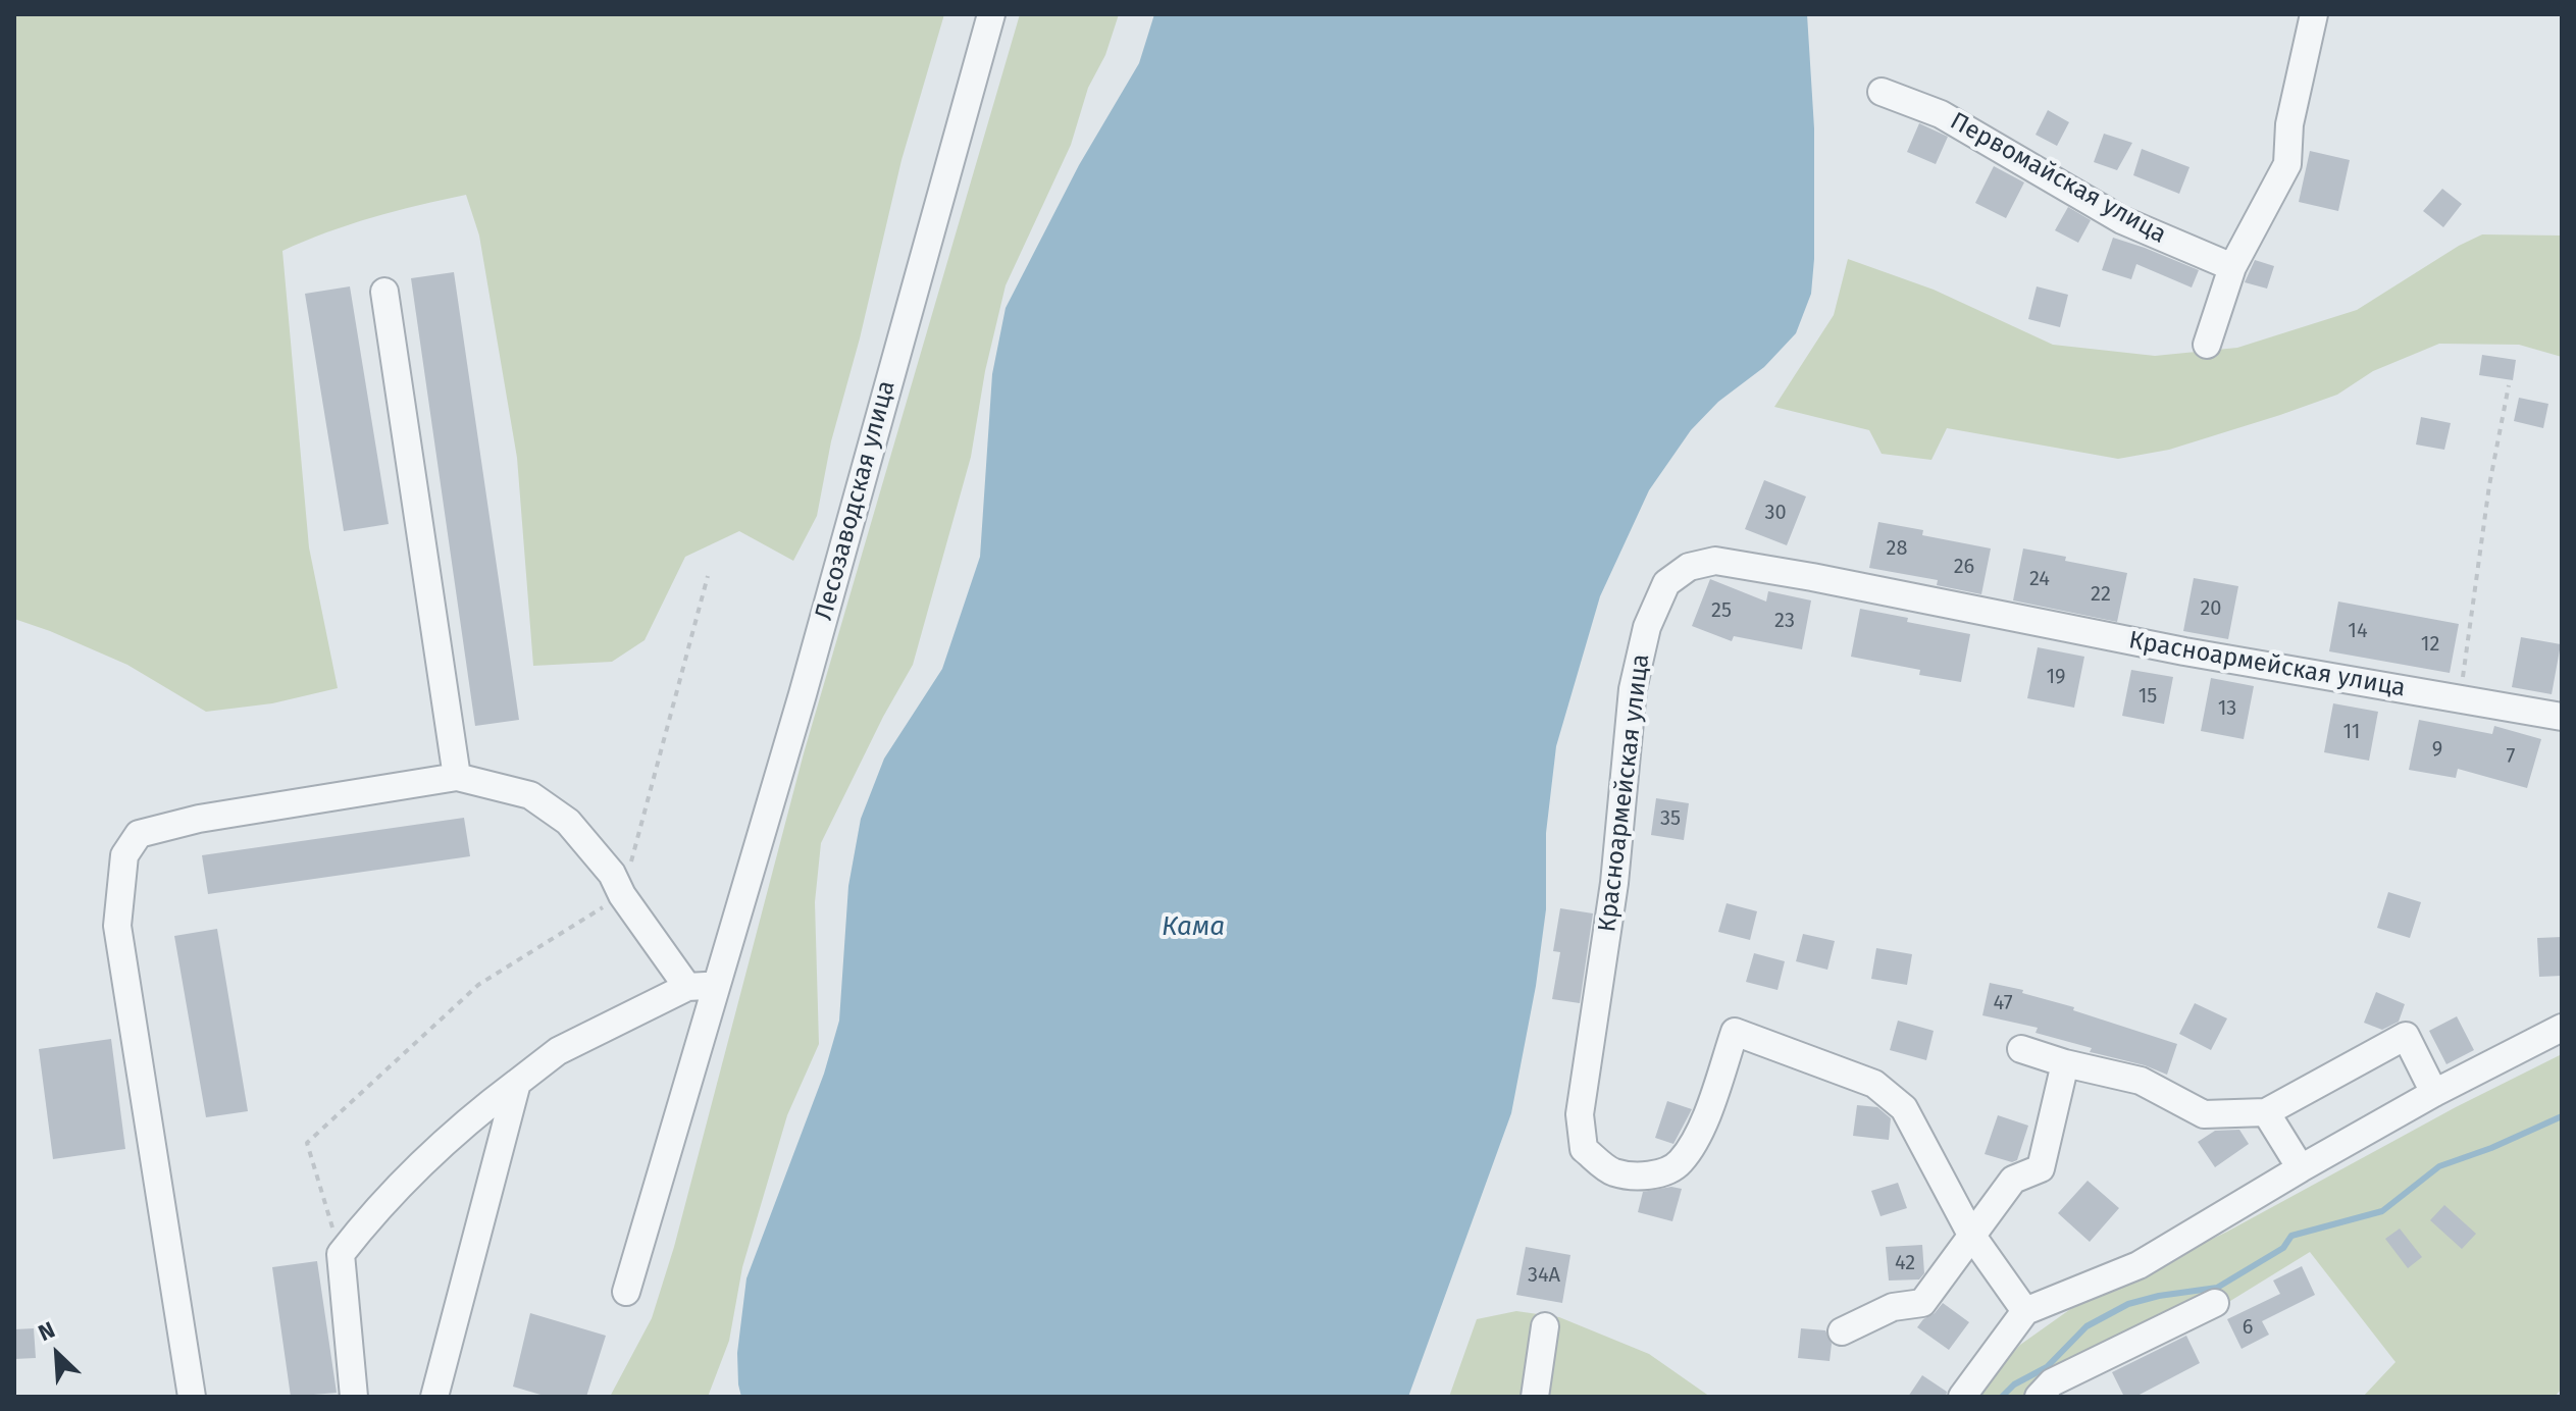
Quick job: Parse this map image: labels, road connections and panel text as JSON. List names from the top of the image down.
{
  "streets": {
    "street": ["Первомайская улица", "Лесозаводская улица", "Красноармейская улица"]
  },
  "water": ["Кама"],
  "house_numbers": [
    "30",
    "28",
    "26",
    "24",
    "22",
    "20",
    "25",
    "23",
    "14",
    "12",
    "19",
    "15",
    "13",
    "11",
    "9",
    "7",
    "35",
    "47",
    "42",
    "34А",
    "6"
  ],
  "north": "top left"
}
